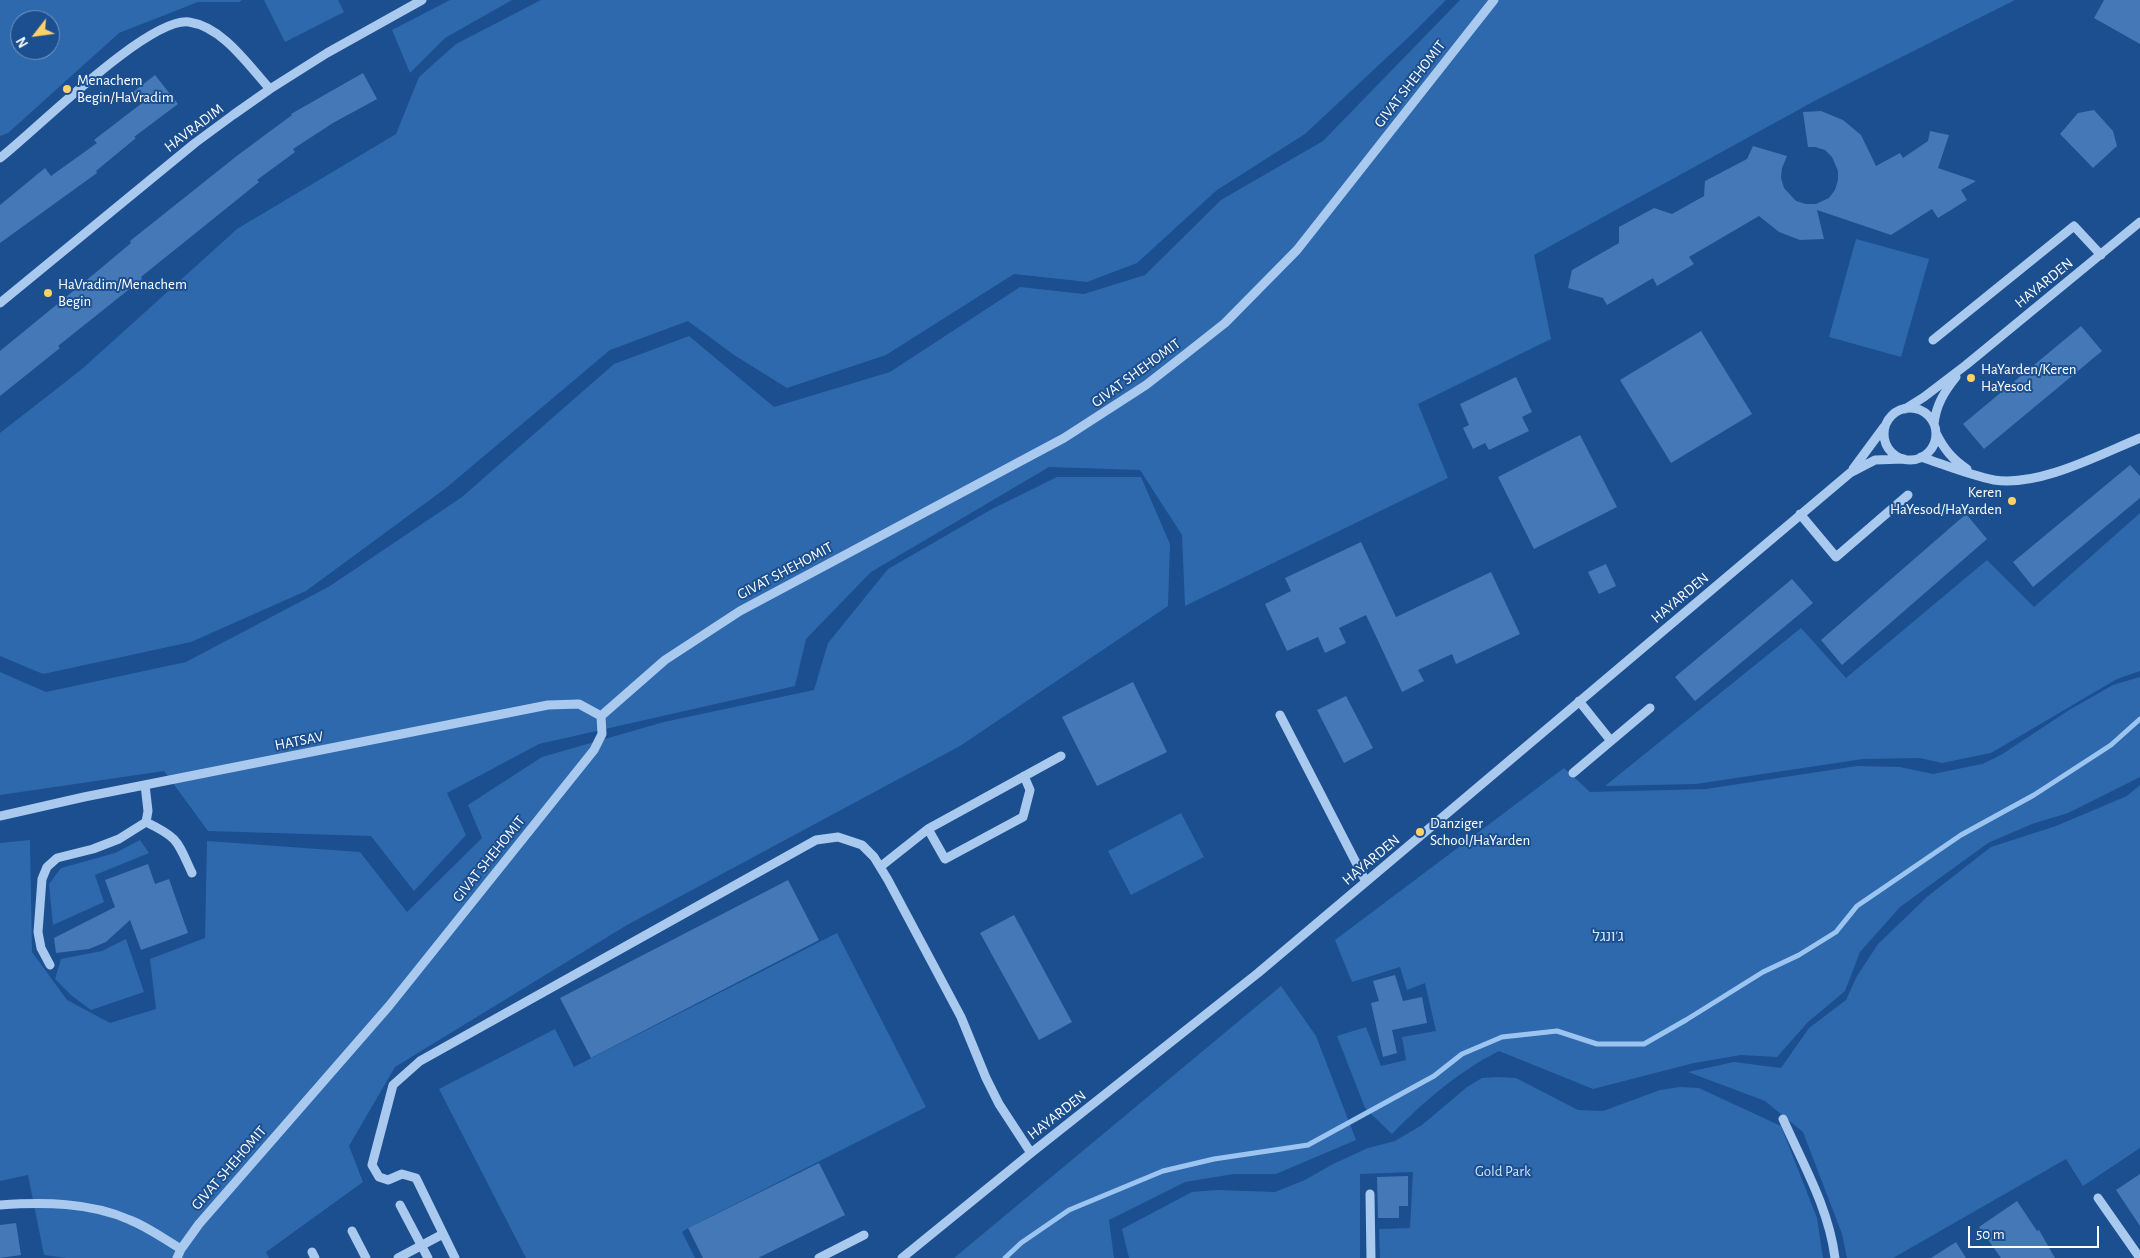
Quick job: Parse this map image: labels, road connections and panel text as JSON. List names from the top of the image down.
{
  "streets": {
    "street": [
      "GIVAT SHEHOMIT",
      "HAVRADIM",
      "HAYARDEN",
      "HATSAV"
    ]
  },
  "crossings": [
    ["GIVAT SHEHOMIT", "HATSAV"]
  ],
  "parks": ["ג'ונגל", "Gold Park"],
  "places": [
    "Menachem Begin/HaVradim",
    "HaVradim/Menachem Begin",
    "HaYarden/Keren HaYesod",
    "Keren HaYesod/HaYarden",
    "Danziger School/HaYarden"
  ],
  "scale_bar": "50 m",
  "north": "bottom left"
}
